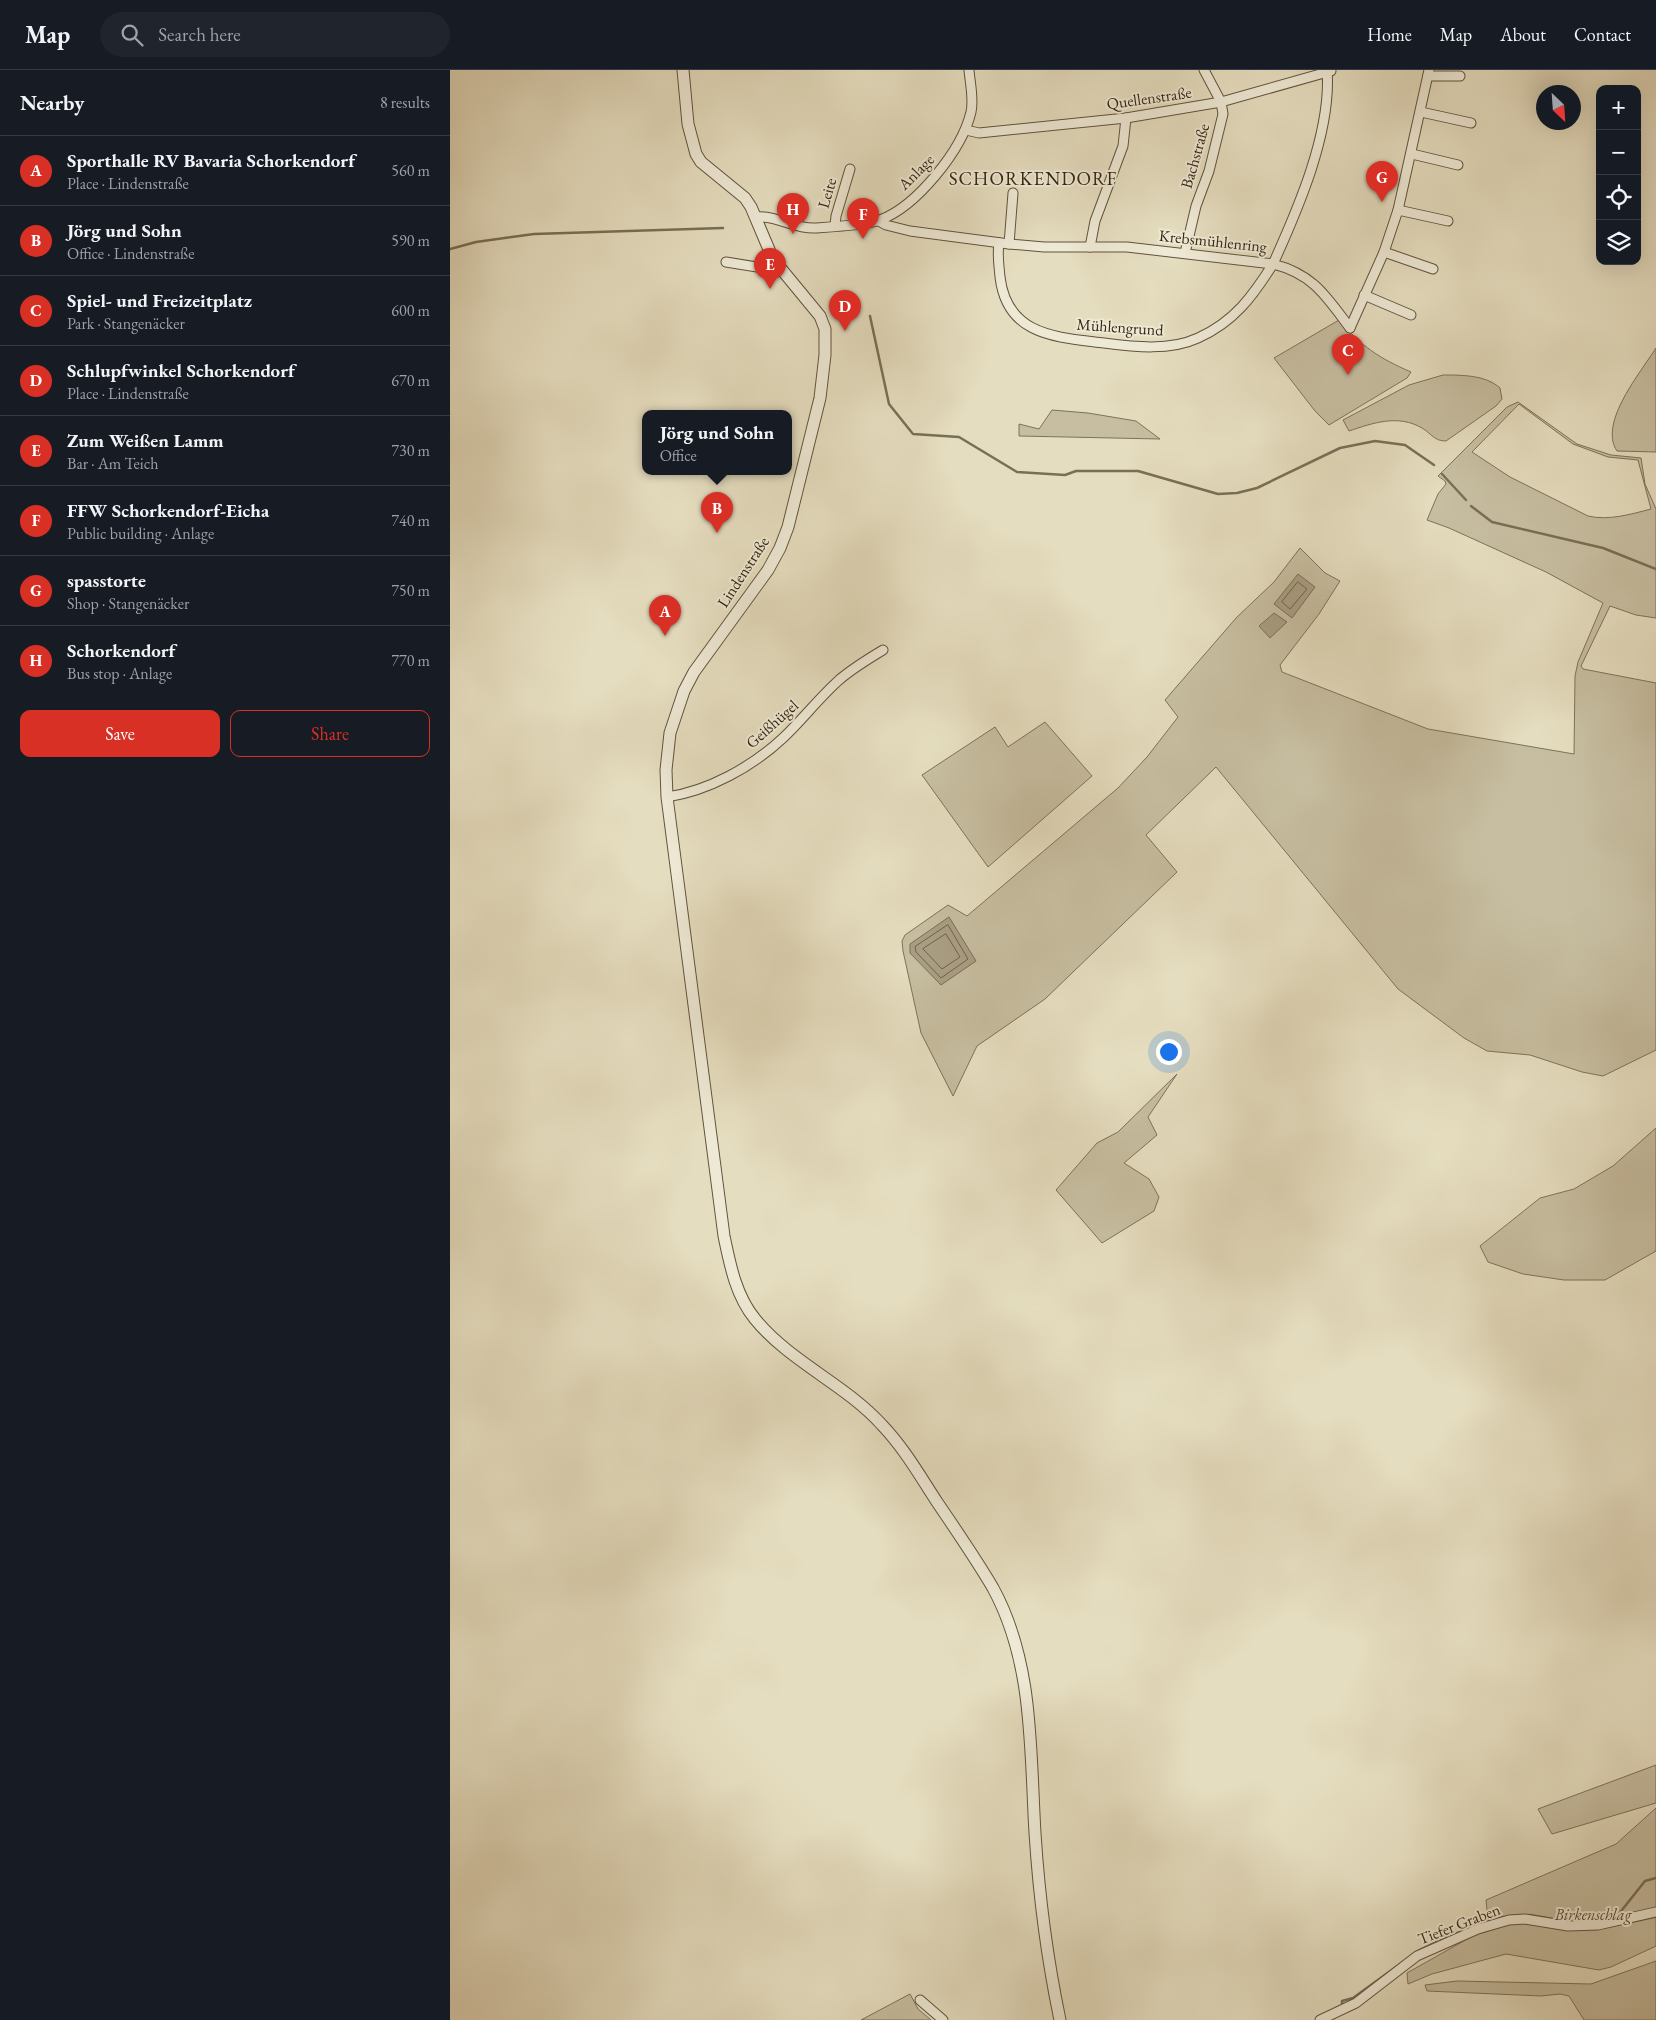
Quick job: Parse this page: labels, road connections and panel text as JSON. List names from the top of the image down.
{
  "streets": {
    "street": [
      "Quellenstraße",
      "Bachstraße",
      "Anlage",
      "Leite",
      "Krebsmühlenring",
      "Mühlengrund",
      "Lindenstraße",
      "Geißhügel",
      "Tiefer Graben"
    ]
  },
  "crossings": [
    ["Quellenstraße", "Bachstraße"],
    ["Quellenstraße", "Anlage"],
    ["Quellenstraße", "Krebsmühlenring"],
    ["Bachstraße", "Krebsmühlenring"],
    ["Anlage", "Leite"],
    ["Anlage", "Krebsmühlenring"],
    ["Anlage", "Lindenstraße"],
    ["Krebsmühlenring", "Mühlengrund"],
    ["Lindenstraße", "Geißhügel"]
  ],
  "districts": ["SCHORKENDORF"],
  "parks": ["Birkenschlag"],
  "north": "bottom right",
  "page": {
    "header": "Map",
    "search": "Search here",
    "nav": [
      "Home",
      "Map",
      "About",
      "Contact"
    ],
    "heading": ["Nearby", "8 results"],
    "map_buttons": ["+", "−"],
    "list": [
      {
        "mark": "A",
        "name": "Sporthalle RV Bavaria Schorkendorf",
        "note": "Place · Lindenstraße",
        "value": "560 m"
      },
      {
        "mark": "B",
        "name": "Jörg und Sohn",
        "note": "Office · Lindenstraße",
        "value": "590 m"
      },
      {
        "mark": "C",
        "name": "Spiel- und Freizeitplatz",
        "note": "Park · Stangenäcker",
        "value": "600 m"
      },
      {
        "mark": "D",
        "name": "Schlupfwinkel Schorkendorf",
        "note": "Place · Lindenstraße",
        "value": "670 m"
      },
      {
        "mark": "E",
        "name": "Zum Weißen Lamm",
        "note": "Bar · Am Teich",
        "value": "730 m"
      },
      {
        "mark": "F",
        "name": "FFW Schorkendorf-Eicha",
        "note": "Public building · Anlage",
        "value": "740 m"
      },
      {
        "mark": "G",
        "name": "spasstorte",
        "note": "Shop · Stangenäcker",
        "value": "750 m"
      },
      {
        "mark": "H",
        "name": "Schorkendorf",
        "note": "Bus stop · Anlage",
        "value": "770 m"
      }
    ],
    "pins": [
      "G",
      "H",
      "F",
      "E",
      "D",
      "C",
      "B",
      "A"
    ],
    "popup": ["Jörg und Sohn", "Office"],
    "buttons": ["Save", "Share"]
  }
}
